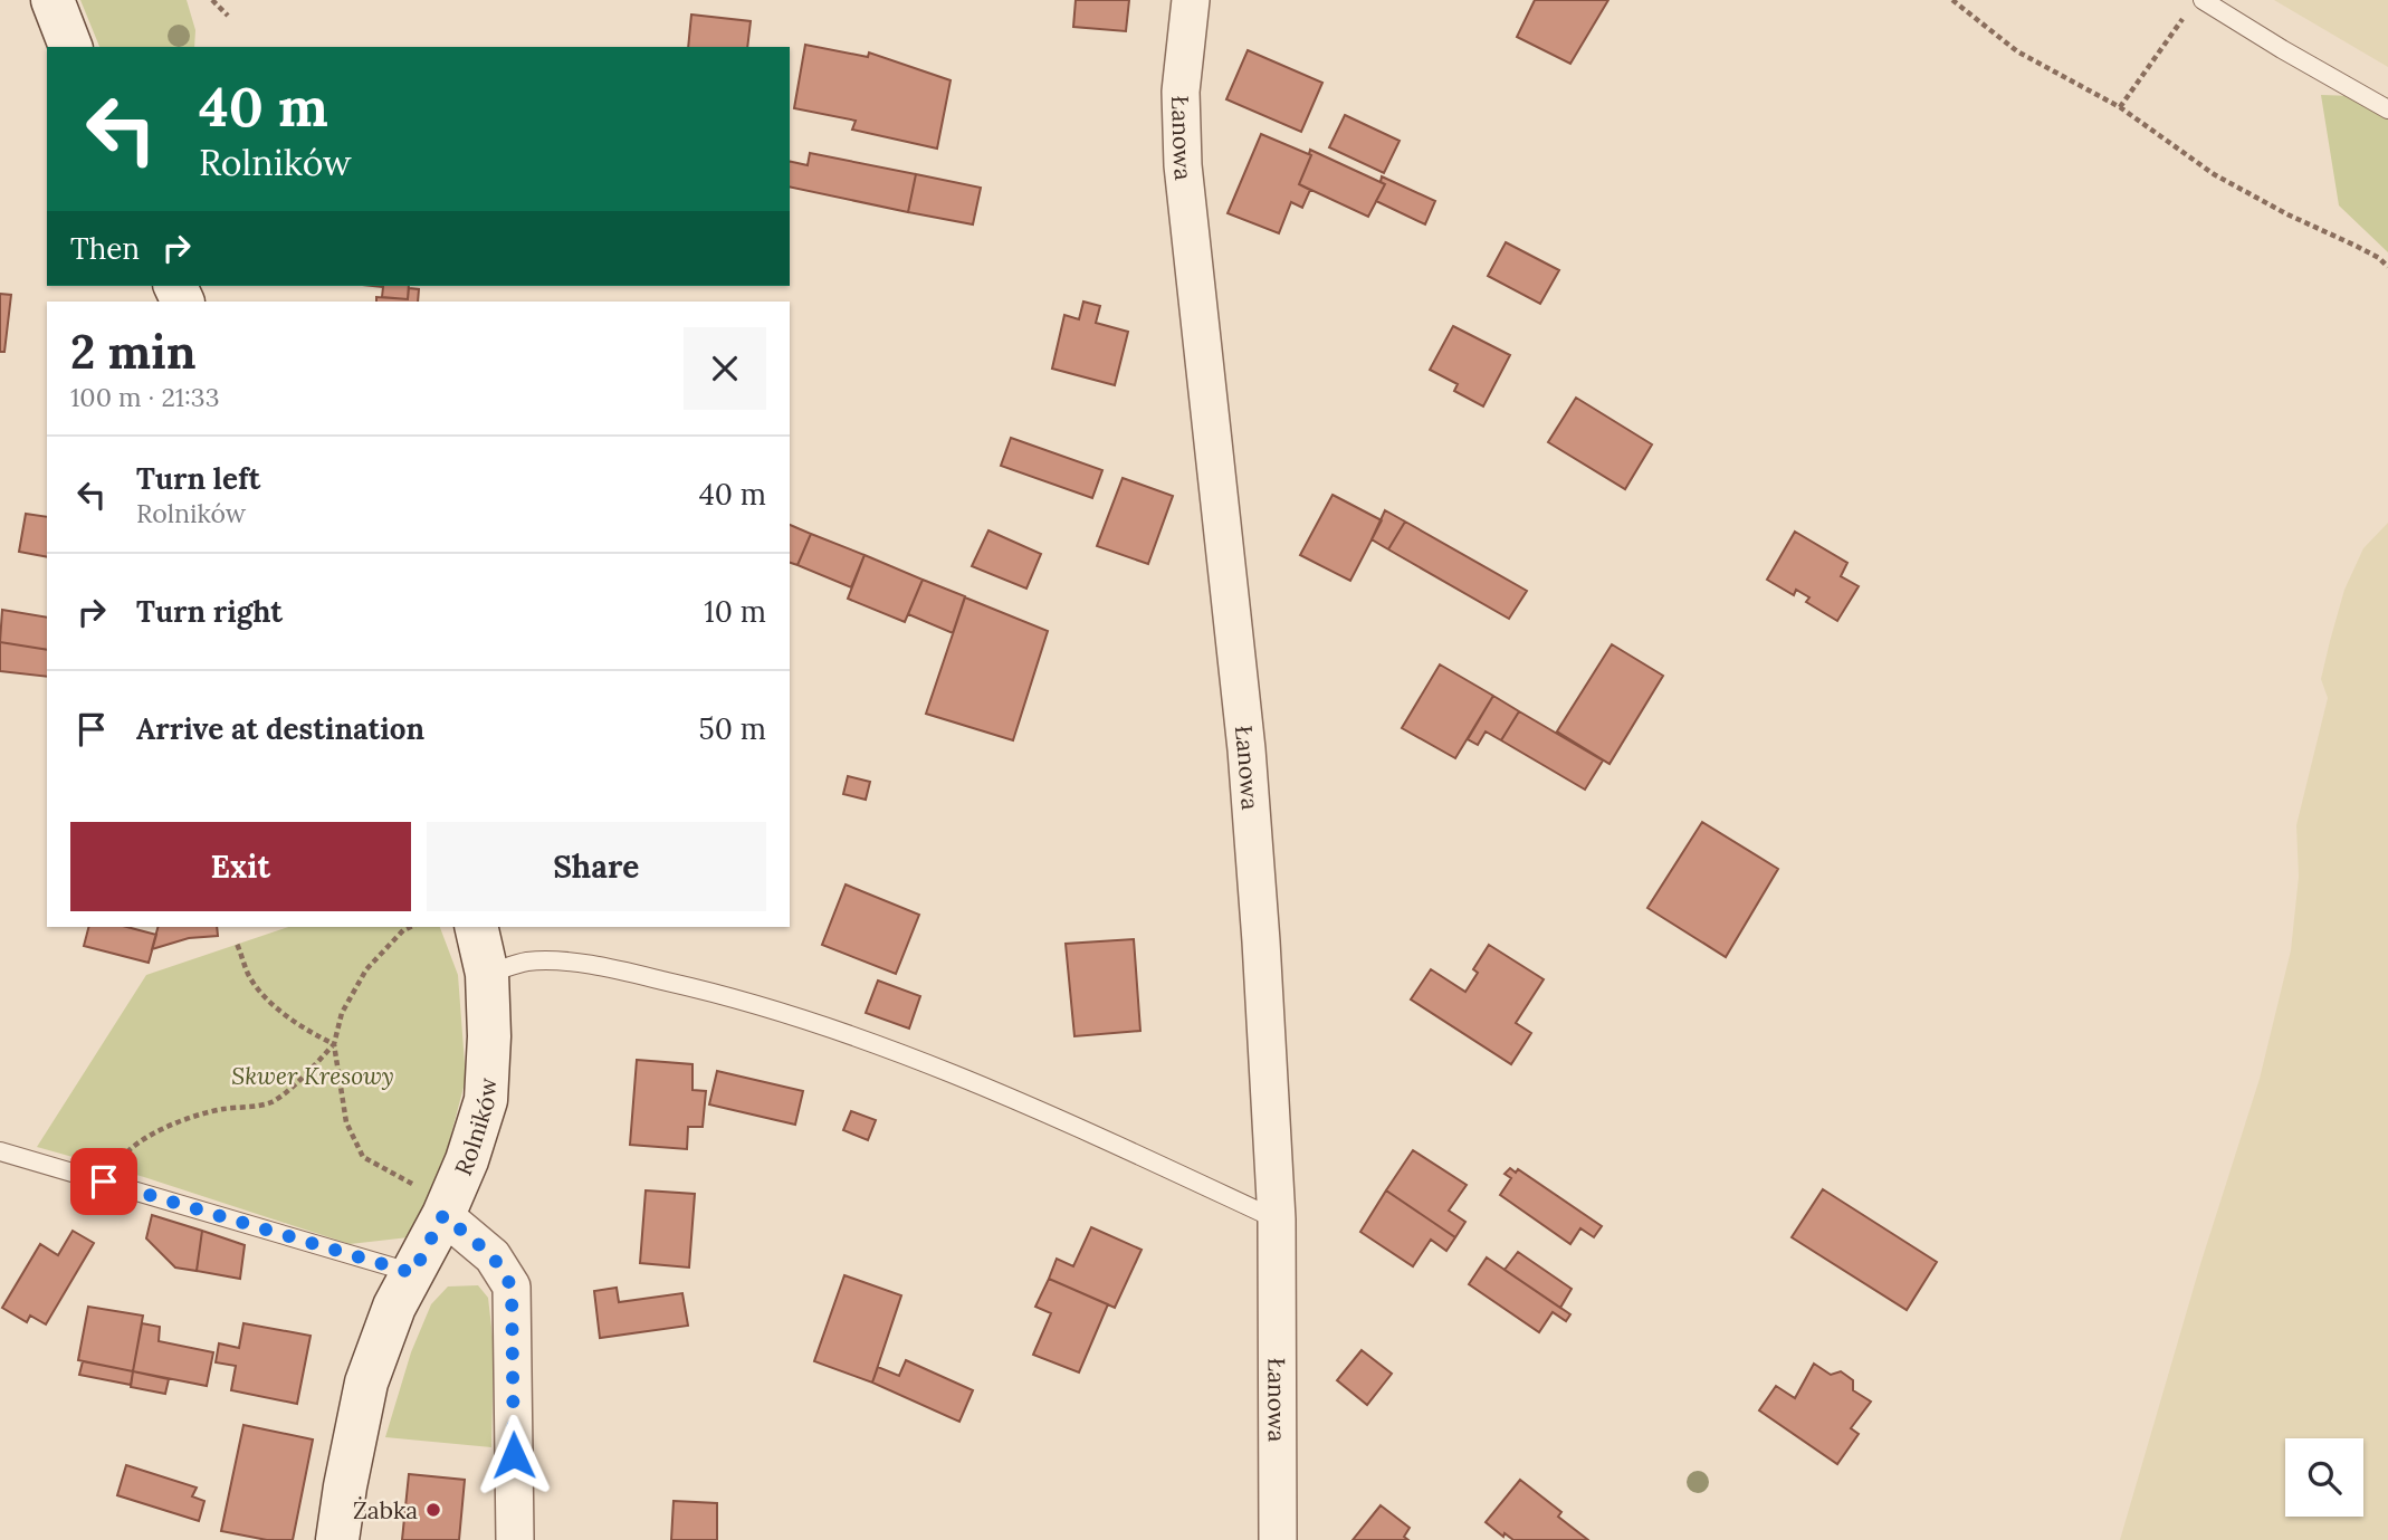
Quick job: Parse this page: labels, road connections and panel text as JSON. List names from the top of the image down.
{
  "streets": {
    "street": ["Łanowa", "Rolników"]
  },
  "parks": ["Skwer Kresowy"],
  "places": ["Żabka"],
  "page": {
    "turn": ["40 m", "Rolników"],
    "then": "Then",
    "heading": ["2 min", "100 m · 21:33"],
    "list": [
      {
        "name": "Turn left",
        "note": "Rolników",
        "value": "40 m"
      },
      {
        "name": "Turn right",
        "value": "10 m"
      },
      {
        "name": "Arrive at destination",
        "value": "50 m"
      }
    ],
    "buttons": ["Exit", "Share"]
  }
}
